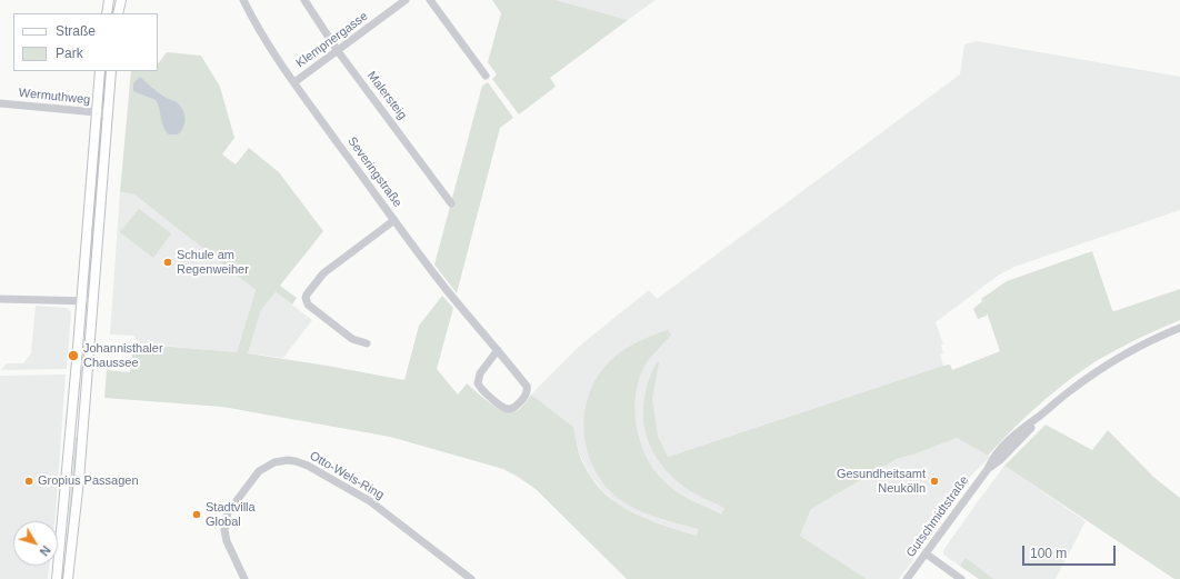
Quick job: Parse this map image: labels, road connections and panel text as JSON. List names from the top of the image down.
{
  "streets": {
    "street": [
      "Klempnergasse",
      "Malersteig",
      "Wermuthweg",
      "Severingstraße",
      "Otto-Wels-Ring",
      "Gutschmidtstraße"
    ]
  },
  "crossings": [
    ["Klempnergasse", "Malersteig"],
    ["Klempnergasse", "Severingstraße"]
  ],
  "places": [
    "Schule am Regenweiher",
    "Johannisthaler Chaussee",
    "Gropius Passagen",
    "Gesundheitsamt Neukölln",
    "Stadtvilla Global"
  ],
  "legend": ["Straße", "Park"],
  "scale_bar": "100 m",
  "north": "bottom right"
}
